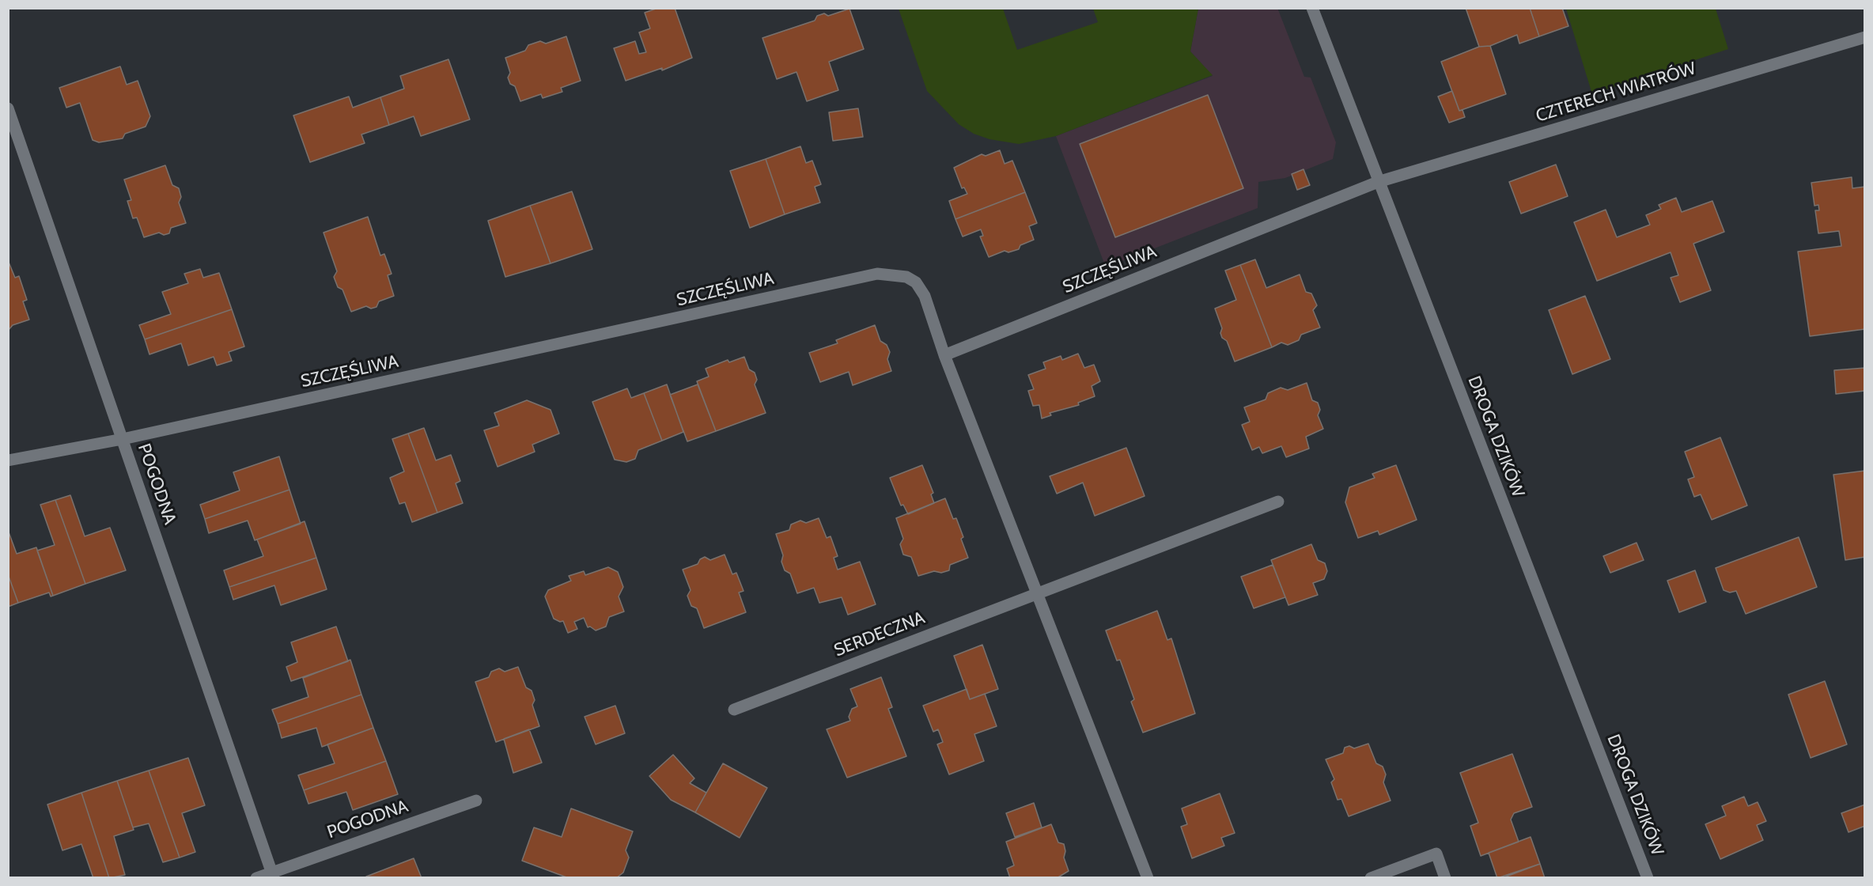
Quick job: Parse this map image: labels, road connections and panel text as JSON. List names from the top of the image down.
{
  "streets": {
    "street": [
      "CZTERECH WIATRÓW",
      "SZCZĘŚLIWA",
      "DROGA DZIKÓW",
      "POGODNA",
      "SERDECZNA"
    ]
  },
  "crossings": [
    ["CZTERECH WIATRÓW", "SZCZĘŚLIWA"],
    ["CZTERECH WIATRÓW", "DROGA DZIKÓW"],
    ["SZCZĘŚLIWA", "DROGA DZIKÓW"],
    ["SZCZĘŚLIWA", "POGODNA"]
  ]
}
